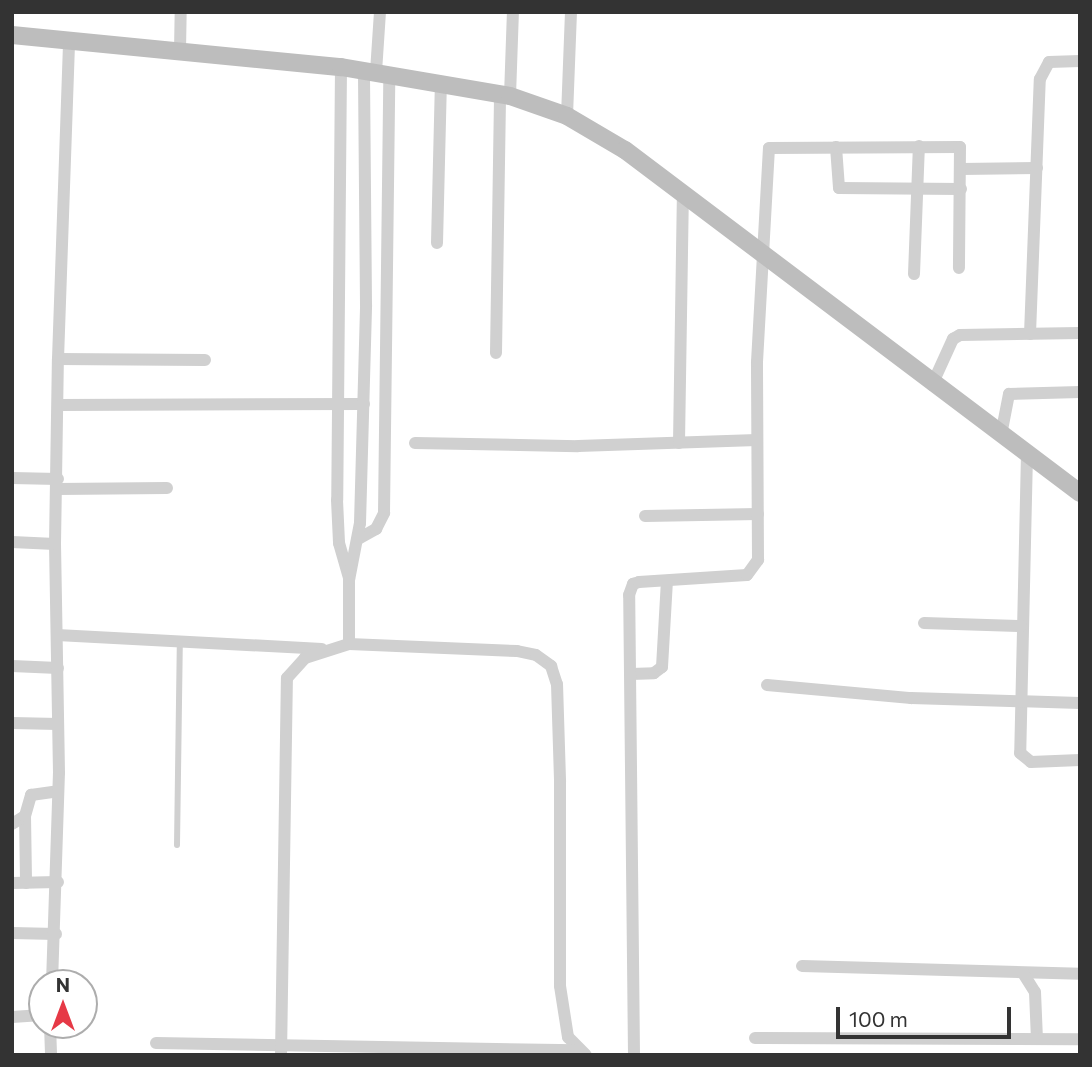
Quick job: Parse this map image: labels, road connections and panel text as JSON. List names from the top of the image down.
{
  "scale_bar": "100 m",
  "north": "top"
}
